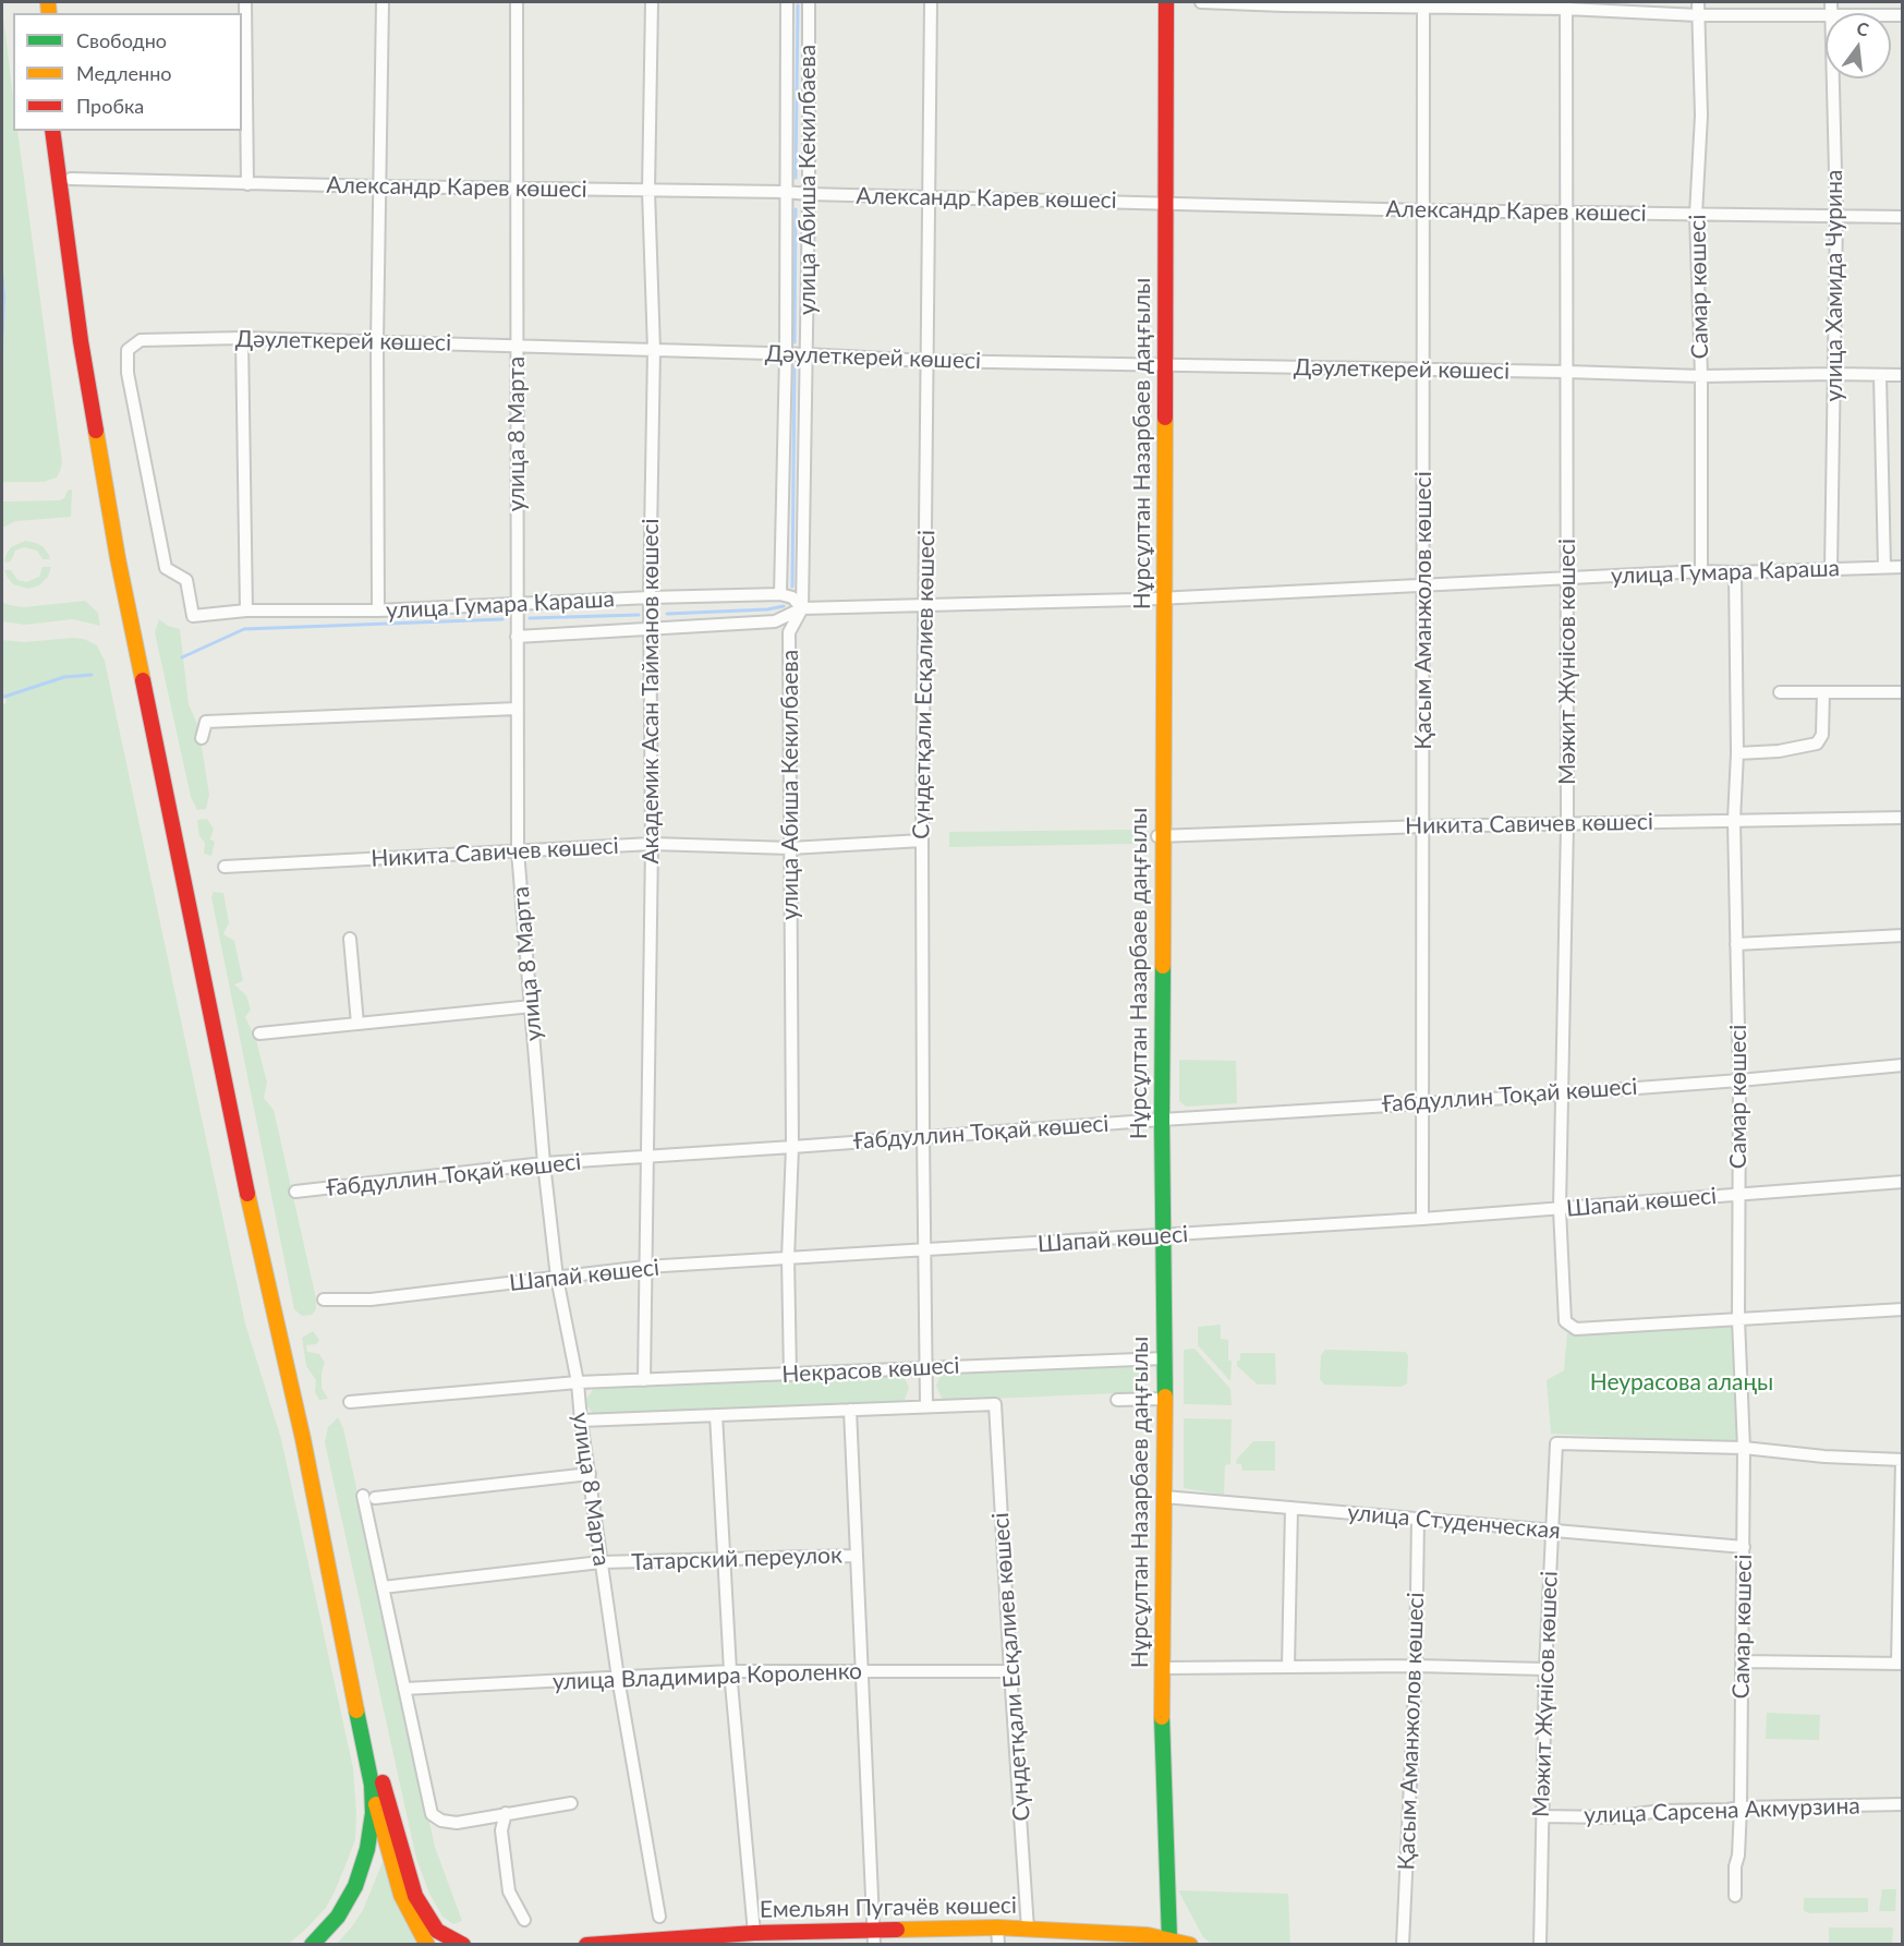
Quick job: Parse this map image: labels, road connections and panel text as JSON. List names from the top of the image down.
{
  "streets": {
    "main road": ["Нұрсұлтан Назарбаев даңғылы", "Емельян Пугачёв көшесі"],
    "street": [
      "улица Абиша Кекилбаева",
      "Александр Карев көшесі",
      "улица Хамида Чурина",
      "Самар көшесі",
      "Дәулеткерей көшесі",
      "улица 8 Марта",
      "улица Гумара Караша",
      "Қасым Аманжолов көшесі",
      "Мәжит Жүнісов көшесі",
      "Сүндетқали Есқалиев көшесі",
      "Академик Асан Тайманов көшесі",
      "Никита Савичев көшесі",
      "Ғабдуллин Тоқай көшесі",
      "Шапай көшесі",
      "Некрасов көшесі",
      "улица Студенческая",
      "Татарский переулок",
      "улица Владимира Короленко",
      "улица Сарсена Акмурзина"
    ]
  },
  "crossings": [
    ["улица Абиша Кекилбаева", "Александр Карев көшесі"],
    ["улица Абиша Кекилбаева", "Дәулеткерей көшесі"],
    ["улица Абиша Кекилбаева", "улица Гумара Караша"],
    ["улица Абиша Кекилбаева", "Никита Савичев көшесі"],
    ["улица Абиша Кекилбаева", "Ғабдуллин Тоқай көшесі"],
    ["улица Абиша Кекилбаева", "Шапай көшесі"],
    ["улица Абиша Кекилбаева", "Некрасов көшесі"],
    ["Александр Карев көшесі", "улица Хамида Чурина"],
    ["Александр Карев көшесі", "Самар көшесі"],
    ["Александр Карев көшесі", "улица 8 Марта"],
    ["Александр Карев көшесі", "Нұрсұлтан Назарбаев даңғылы"],
    ["Александр Карев көшесі", "Қасым Аманжолов көшесі"],
    ["Александр Карев көшесі", "Мәжит Жүнісов көшесі"],
    ["Александр Карев көшесі", "Сүндетқали Есқалиев көшесі"],
    ["Александр Карев көшесі", "Академик Асан Тайманов көшесі"],
    ["улица Хамида Чурина", "Дәулеткерей көшесі"],
    ["улица Хамида Чурина", "улица Гумара Караша"],
    ["Самар көшесі", "Дәулеткерей көшесі"],
    ["Самар көшесі", "улица Гумара Караша"],
    ["Самар көшесі", "Мәжит Жүнісов көшесі"],
    ["Самар көшесі", "Никита Савичев көшесі"],
    ["Самар көшесі", "Ғабдуллин Тоқай көшесі"],
    ["Самар көшесі", "Шапай көшесі"],
    ["Самар көшесі", "улица Студенческая"],
    ["Самар көшесі", "улица Сарсена Акмурзина"],
    ["Дәулеткерей көшесі", "улица 8 Марта"],
    ["Дәулеткерей көшесі", "Нұрсұлтан Назарбаев даңғылы"],
    ["Дәулеткерей көшесі", "улица Гумара Караша"],
    ["Дәулеткерей көшесі", "Қасым Аманжолов көшесі"],
    ["Дәулеткерей көшесі", "Мәжит Жүнісов көшесі"],
    ["Дәулеткерей көшесі", "Сүндетқали Есқалиев көшесі"],
    ["Дәулеткерей көшесі", "Академик Асан Тайманов көшесі"],
    ["улица 8 Марта", "улица Гумара Караша"],
    ["улица 8 Марта", "Никита Савичев көшесі"],
    ["улица 8 Марта", "Ғабдуллин Тоқай көшесі"],
    ["улица 8 Марта", "Шапай көшесі"],
    ["улица 8 Марта", "Некрасов көшесі"],
    ["улица 8 Марта", "Татарский переулок"],
    ["улица 8 Марта", "улица Владимира Короленко"],
    ["Нұрсұлтан Назарбаев даңғылы", "улица Гумара Караша"],
    ["Нұрсұлтан Назарбаев даңғылы", "Никита Савичев көшесі"],
    ["Нұрсұлтан Назарбаев даңғылы", "Ғабдуллин Тоқай көшесі"],
    ["Нұрсұлтан Назарбаев даңғылы", "Шапай көшесі"],
    ["Нұрсұлтан Назарбаев даңғылы", "Некрасов көшесі"],
    ["Нұрсұлтан Назарбаев даңғылы", "улица Студенческая"],
    ["Нұрсұлтан Назарбаев даңғылы", "Емельян Пугачёв көшесі"],
    ["улица Гумара Караша", "Қасым Аманжолов көшесі"],
    ["улица Гумара Караша", "Мәжит Жүнісов көшесі"],
    ["улица Гумара Караша", "Сүндетқали Есқалиев көшесі"],
    ["улица Гумара Караша", "Академик Асан Тайманов көшесі"],
    ["Қасым Аманжолов көшесі", "Никита Савичев көшесі"],
    ["Қасым Аманжолов көшесі", "Ғабдуллин Тоқай көшесі"],
    ["Қасым Аманжолов көшесі", "Шапай көшесі"],
    ["Қасым Аманжолов көшесі", "улица Студенческая"],
    ["Мәжит Жүнісов көшесі", "Никита Савичев көшесі"],
    ["Мәжит Жүнісов көшесі", "Ғабдуллин Тоқай көшесі"],
    ["Мәжит Жүнісов көшесі", "Шапай көшесі"],
    ["Мәжит Жүнісов көшесі", "улица Студенческая"],
    ["Мәжит Жүнісов көшесі", "улица Сарсена Акмурзина"],
    ["Сүндетқали Есқалиев көшесі", "Никита Савичев көшесі"],
    ["Сүндетқали Есқалиев көшесі", "Ғабдуллин Тоқай көшесі"],
    ["Сүндетқали Есқалиев көшесі", "Шапай көшесі"],
    ["Сүндетқали Есқалиев көшесі", "Некрасов көшесі"],
    ["Сүндетқали Есқалиев көшесі", "улица Владимира Короленко"],
    ["Сүндетқали Есқалиев көшесі", "Емельян Пугачёв көшесі"],
    ["Академик Асан Тайманов көшесі", "Никита Савичев көшесі"],
    ["Академик Асан Тайманов көшесі", "Ғабдуллин Тоқай көшесі"],
    ["Академик Асан Тайманов көшесі", "Шапай көшесі"],
    ["Академик Асан Тайманов көшесі", "Некрасов көшесі"]
  ],
  "parks": ["Неурасова алаңы"],
  "legend": ["Свободно", "Медленно", "Пробка"],
  "north": "top"
}
